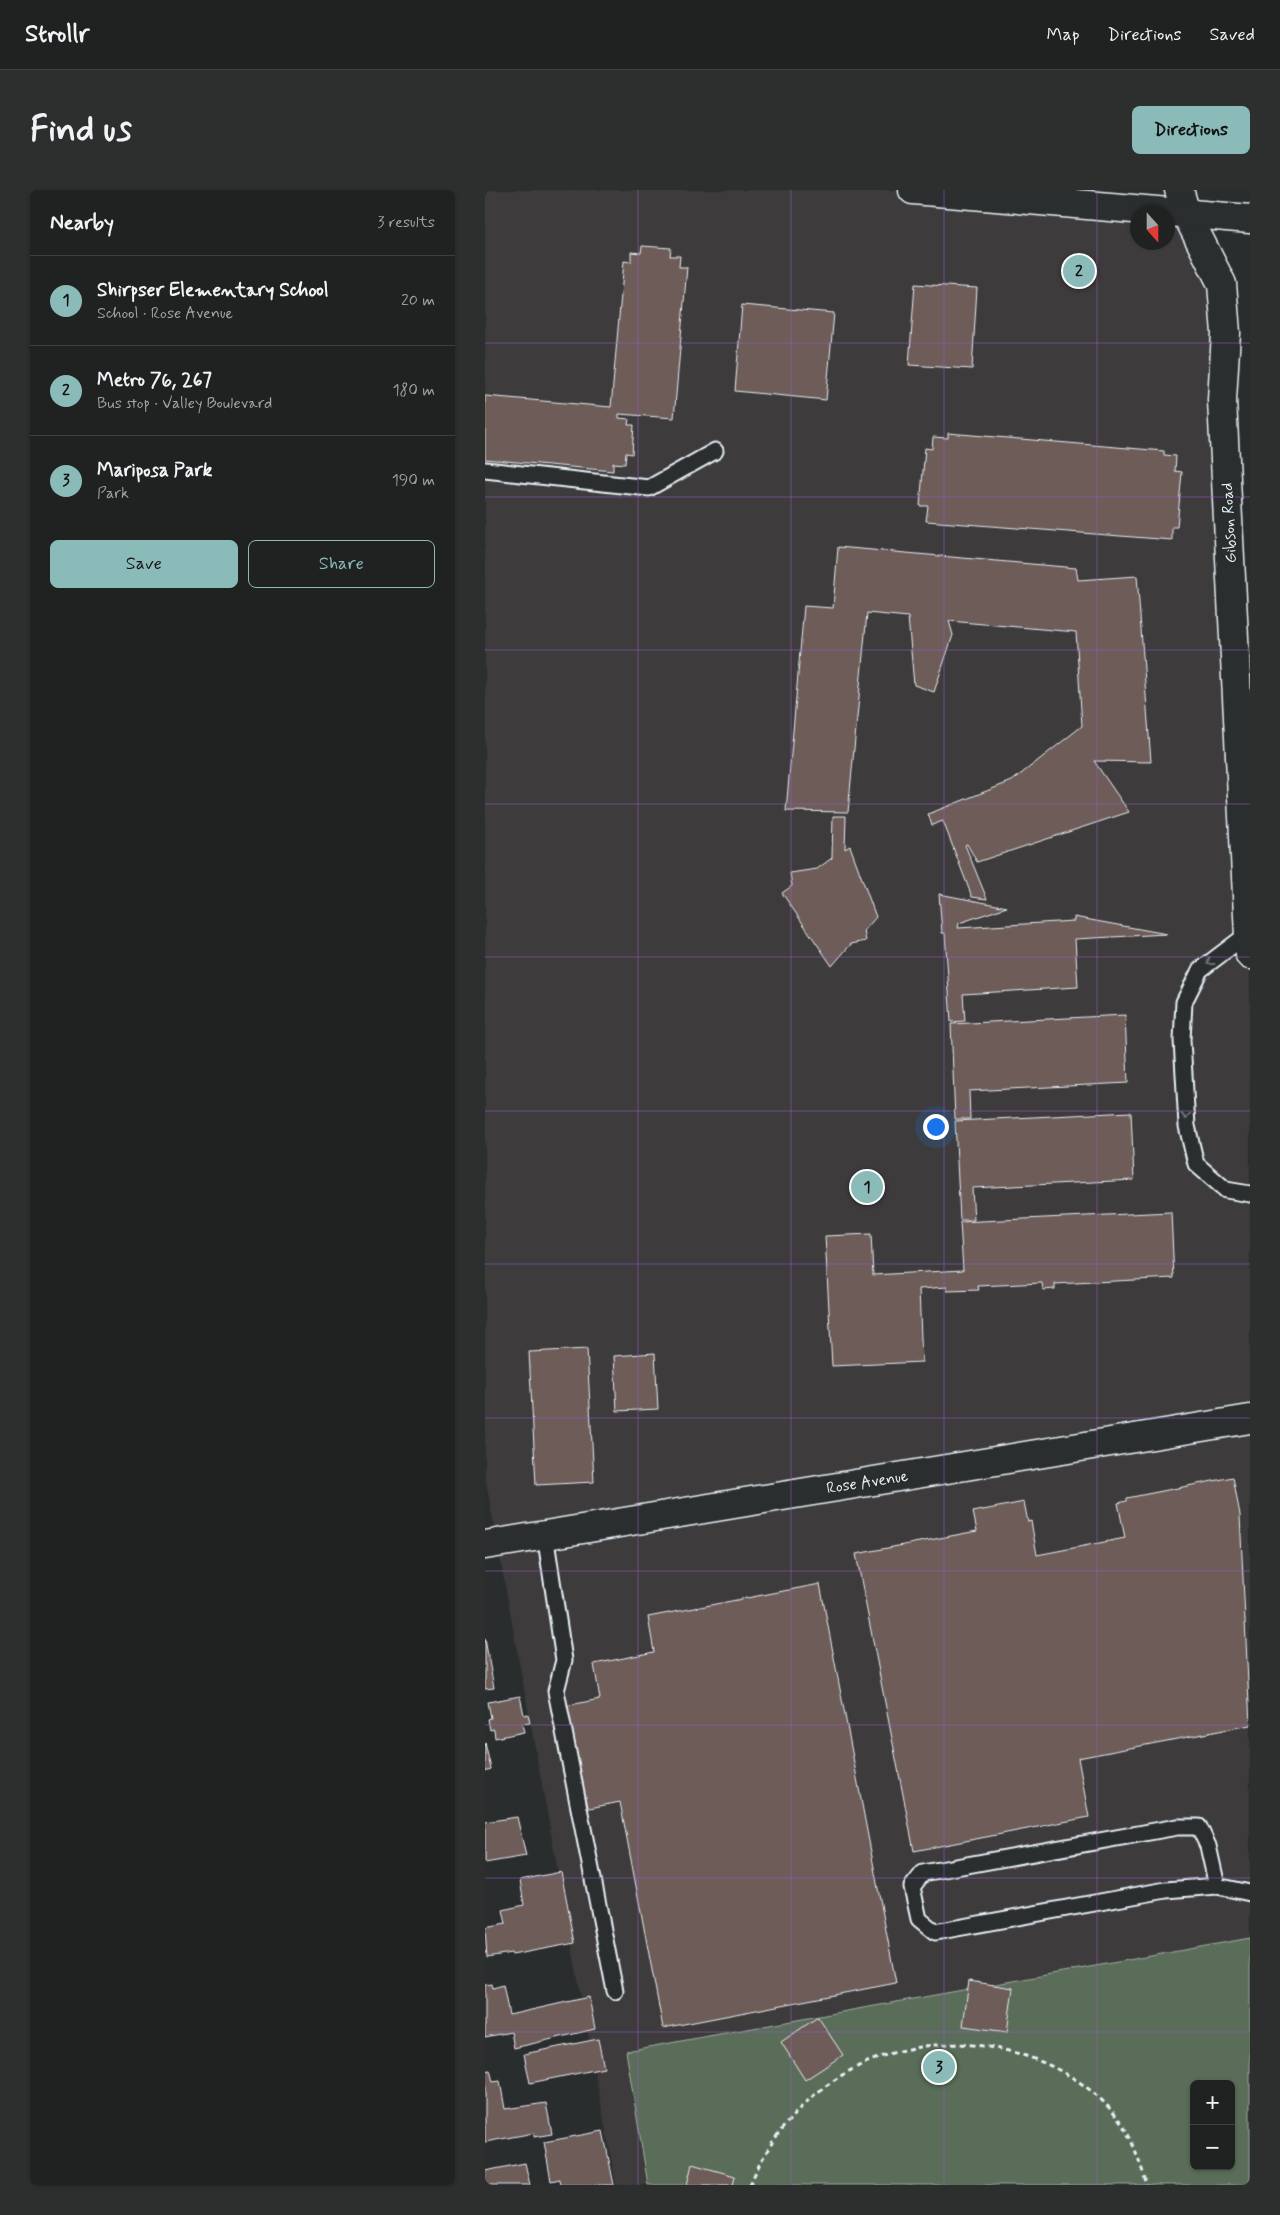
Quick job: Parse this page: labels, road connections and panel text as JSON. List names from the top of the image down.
{
  "streets": {
    "street": ["Gibson Road", "Rose Avenue"]
  },
  "north": "bottom",
  "page": {
    "header": "Strollr",
    "nav": ["Map", "Directions", "Saved"],
    "buttons": [
      "Directions",
      ["Save", "Share"]
    ],
    "title": "Find us",
    "heading": ["Nearby", "3 results"],
    "pins": ["2", "1", "3"],
    "list": [
      {
        "mark": "1",
        "name": "Shirpser Elementary School",
        "note": "School · Rose Avenue",
        "value": "20 m"
      },
      {
        "mark": "2",
        "name": "Metro 76, 267",
        "note": "Bus stop · Valley Boulevard",
        "value": "180 m"
      },
      {
        "mark": "3",
        "name": "Mariposa Park",
        "note": "Park",
        "value": "190 m"
      }
    ],
    "map_buttons": ["+", "−"]
  }
}
